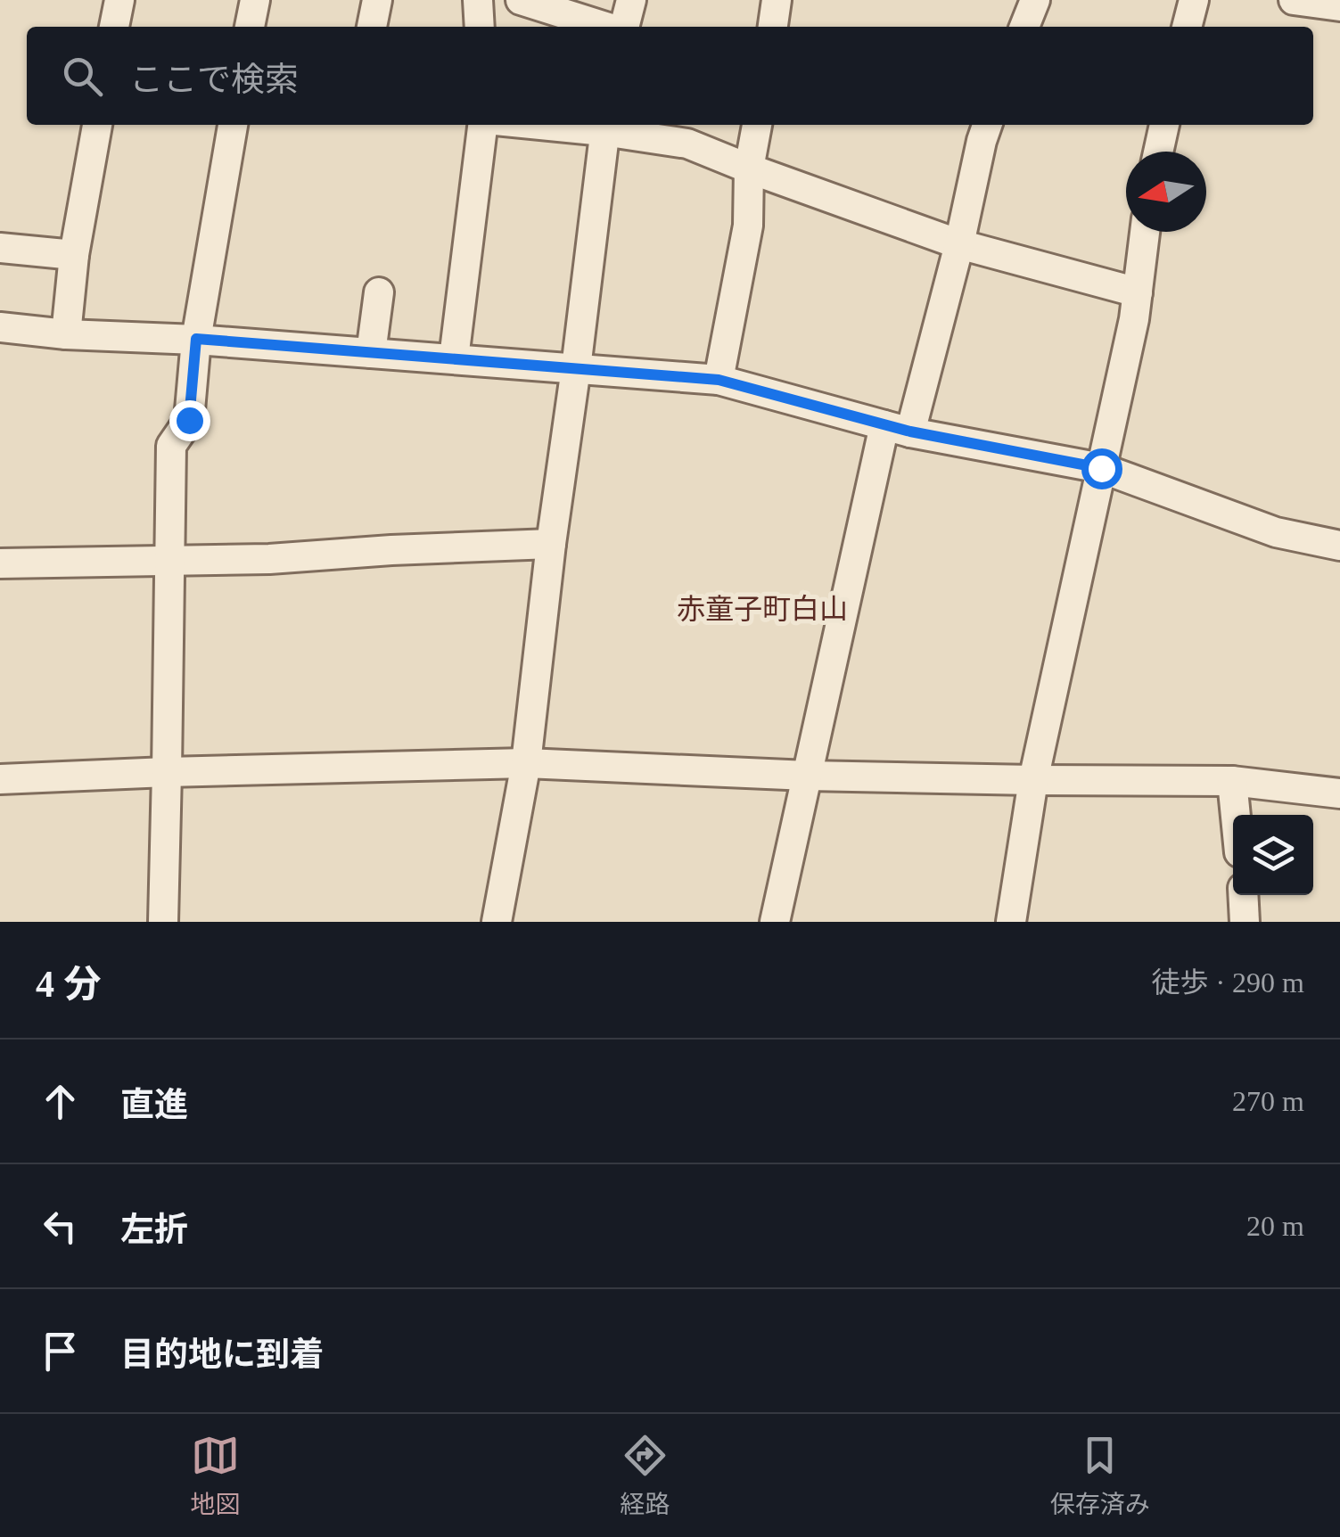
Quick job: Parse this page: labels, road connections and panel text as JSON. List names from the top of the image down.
{
  "districts": ["赤童子町白山"],
  "north": "left",
  "page": {
    "search": "ここで検索",
    "heading": ["4 分", "徒歩 · 290 m"],
    "list": [
      ["直進", "270 m"],
      ["左折", "20 m"],
      "目的地に到着"
    ],
    "nav": ["地図", "経路", "保存済み"]
  }
}
